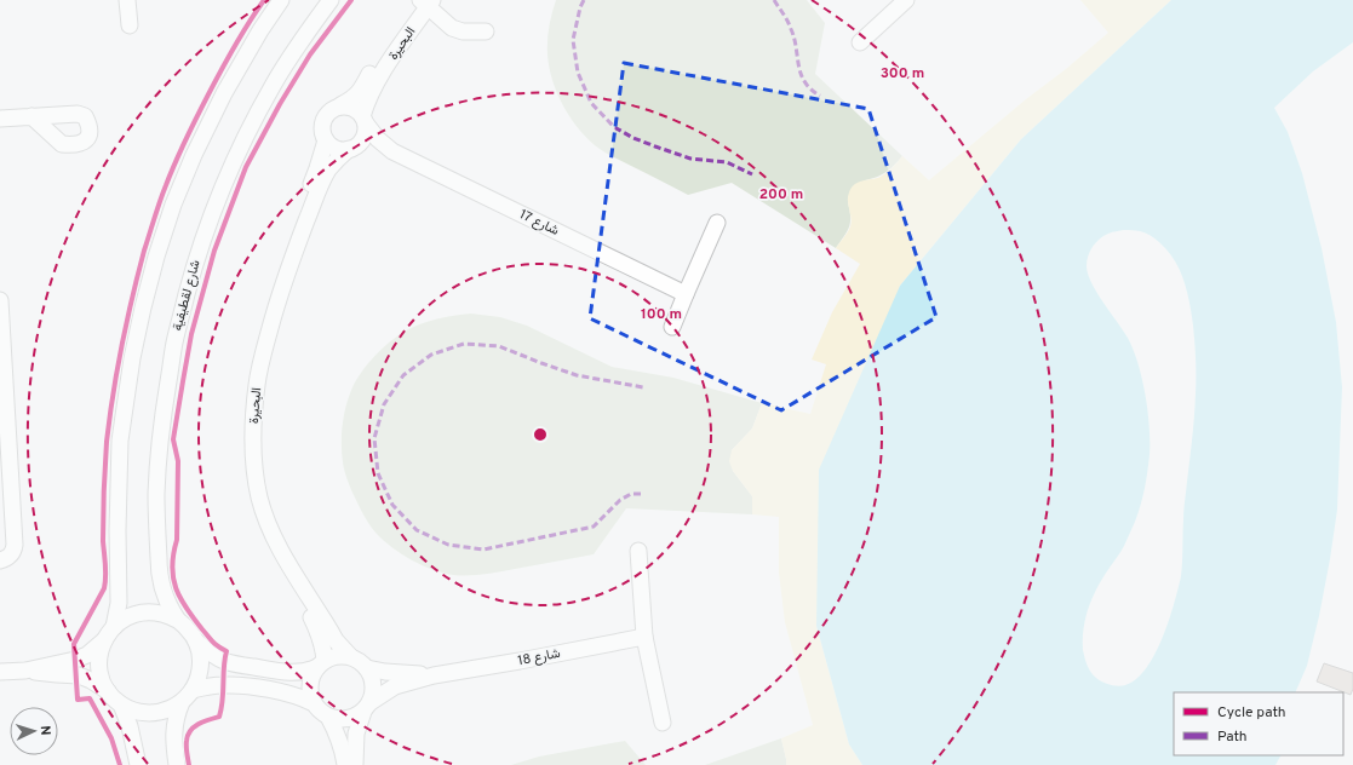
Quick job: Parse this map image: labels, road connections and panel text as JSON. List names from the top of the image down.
{
  "streets": {
    "street": [
      "البحيرة",
      "شارع 17",
      "شارع لقطيفية",
      "شارع 18"
    ]
  },
  "crossings": [
    ["البحيرة", "شارع 17"],
    ["البحيرة", "شارع 18"]
  ],
  "legend": ["Cycle path", "Path"],
  "north": "right",
  "rings": ["300 m", "200 m", "100 m"]
}
